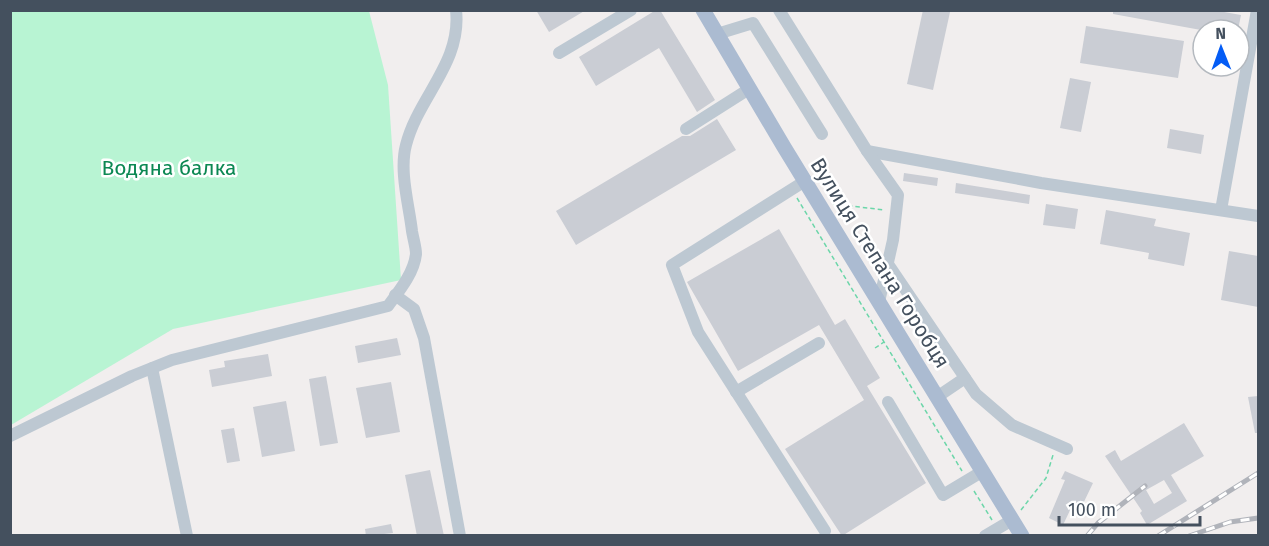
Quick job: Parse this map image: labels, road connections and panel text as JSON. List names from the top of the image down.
{
  "streets": {
    "main road": ["Вулиця Степана Горобця"]
  },
  "parks": ["Водяна балка"],
  "scale_bar": "100 m",
  "north": "top"
}
